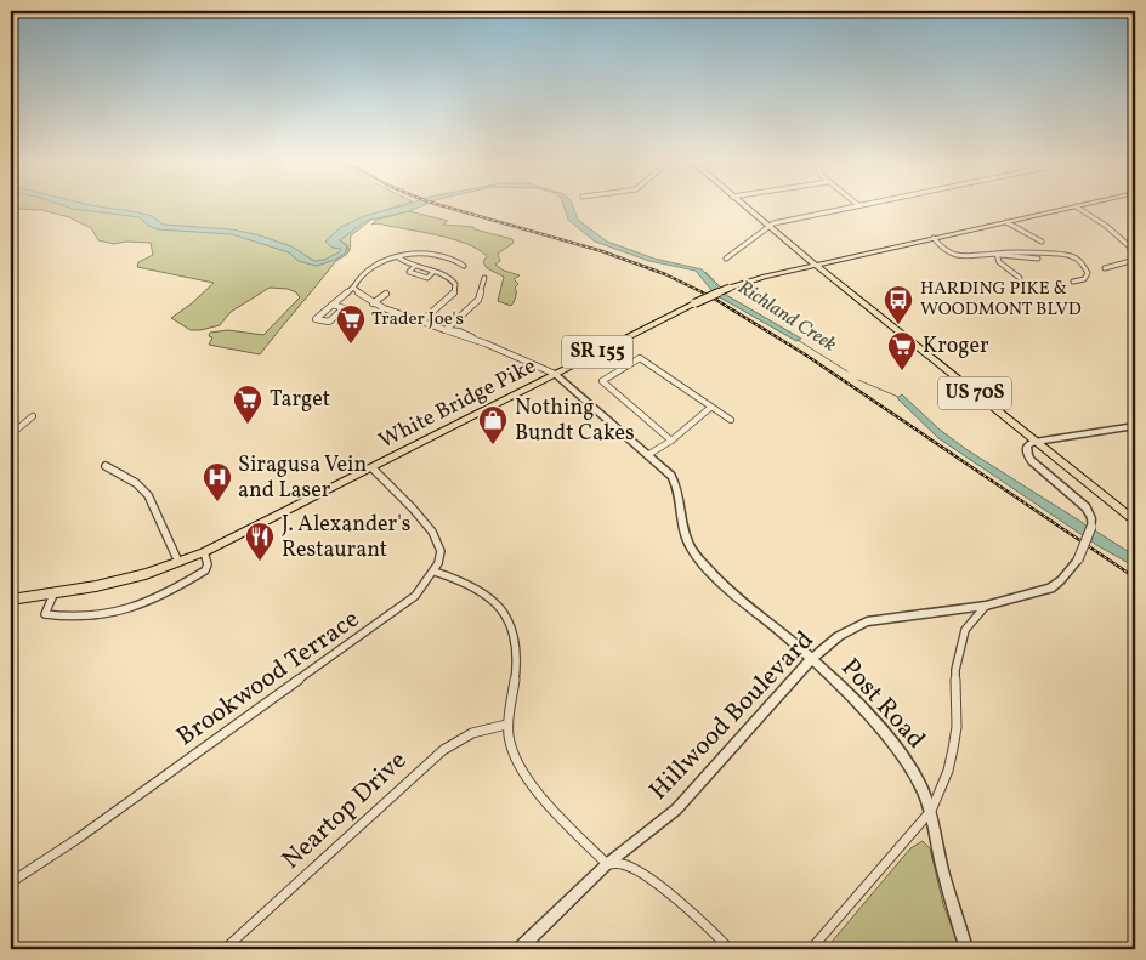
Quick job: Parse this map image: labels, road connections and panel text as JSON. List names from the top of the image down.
{
  "streets": {
    "main road": ["SR 155", "US 70S", "White Bridge Pike"],
    "street": [
      "Brookwood Terrace",
      "Post Road",
      "Hillwood Boulevard",
      "Neartop Drive"
    ]
  },
  "crossings": [
    ["US 70S", "White Bridge Pike"],
    ["US 70S", "Hillwood Boulevard"],
    ["White Bridge Pike", "Post Road"],
    ["Post Road", "Hillwood Boulevard"]
  ],
  "water": ["Richland Creek"],
  "places": {
    "bus stop": ["HARDING PIKE & WOODMONT BLVD"],
    "supermarket": ["Trader Joe's", "Kroger", "Target"],
    "shop": ["Nothing Bundt Cakes"],
    "hospital": ["Siragusa Vein and Laser"],
    "restaurant": ["J. Alexander's Restaurant"]
  }
}
